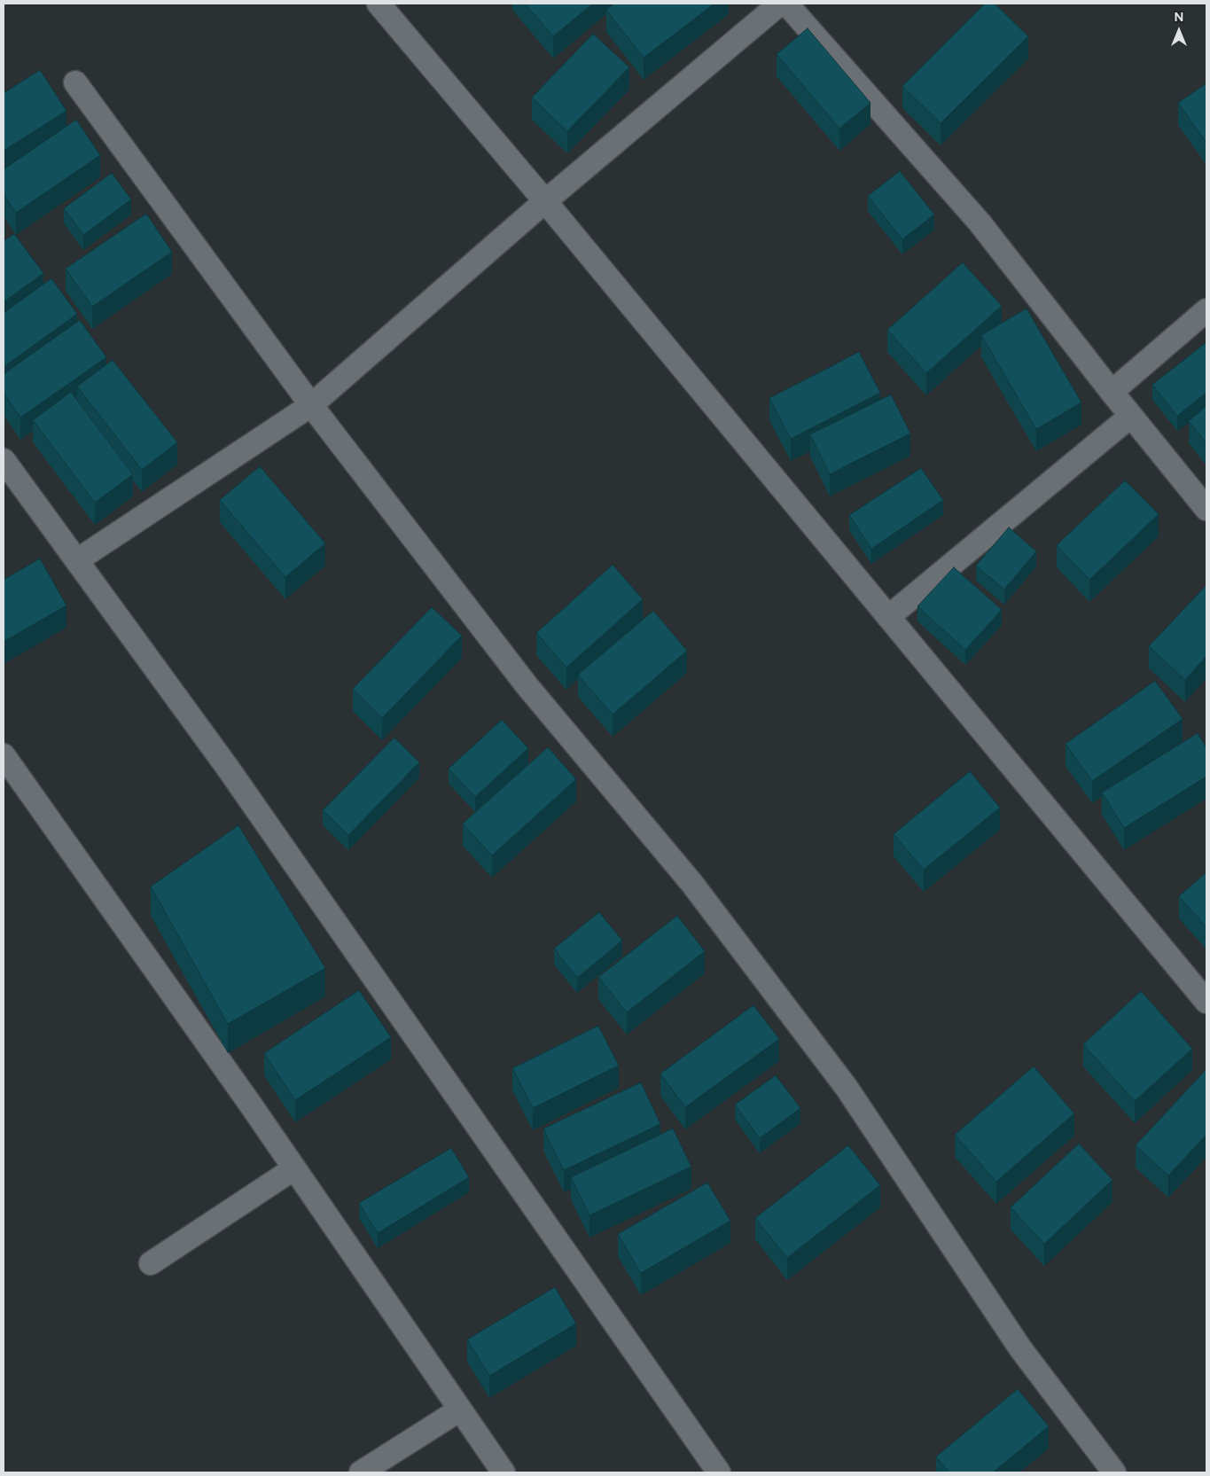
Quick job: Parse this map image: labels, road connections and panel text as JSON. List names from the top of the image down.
{
  "north": "top"
}
